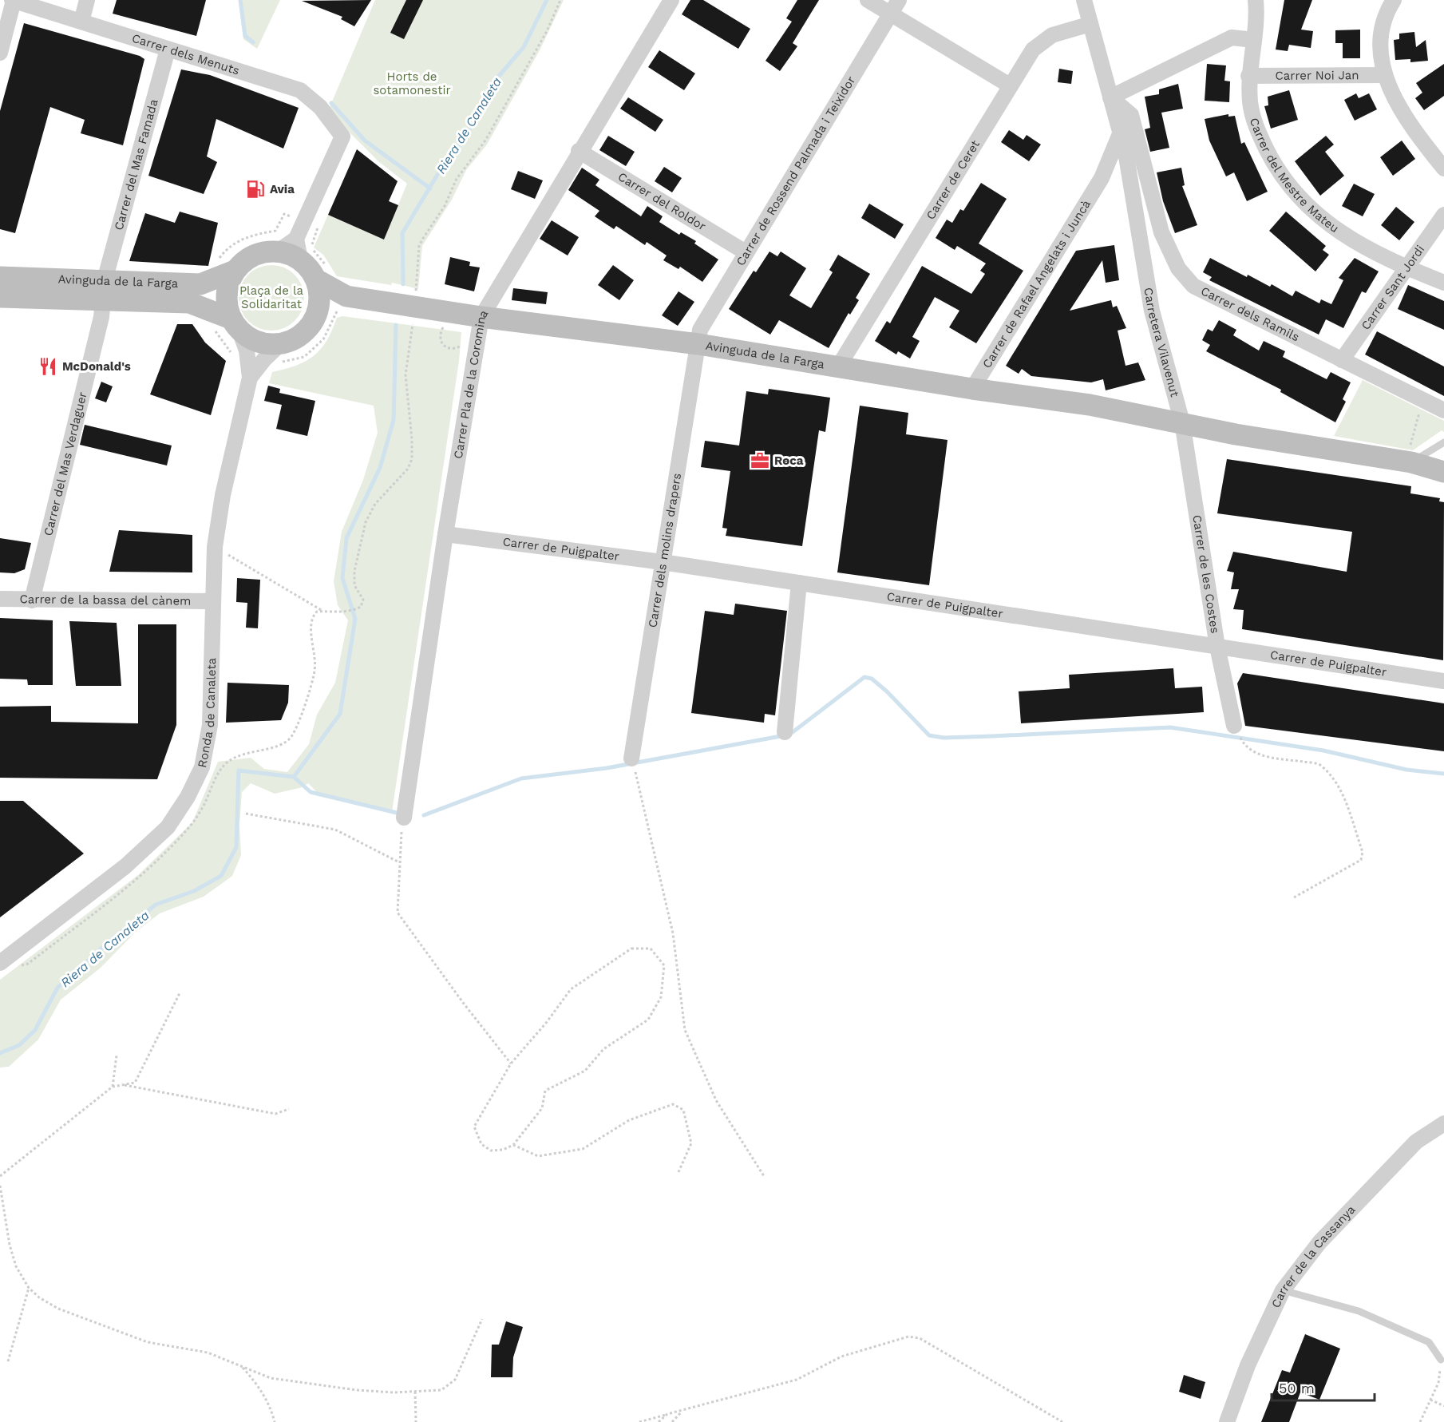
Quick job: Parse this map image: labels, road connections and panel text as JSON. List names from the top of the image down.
{
  "streets": {
    "street": [
      "Carrer dels Menuts",
      "Carrer Noi Jan",
      "Carrer del Mas Famada",
      "Carrer de Rossend Palmada i Teixidor",
      "Carrer del Mestre Mateu",
      "Carrer de Ceret",
      "Carrer del Roldor",
      "Avinguda de la Farga",
      "Carrer de Rafael Angelats i Juncà",
      "Carrer Sant Jordi",
      "Carrer dels Ramils",
      "Carretera Vilavenut",
      "Carrer Pla de la Coromina",
      "Carrer del Mas Verdaguer",
      "Carrer de Puigpalter",
      "Carrer dels molins drapers",
      "Carrer de les Costes",
      "Carrer de la bassa del cànem",
      "Ronda de Canaleta",
      "Carrer de la Cassanya"
    ]
  },
  "crossings": [
    ["Carrer dels Menuts", "Carrer del Mas Famada"],
    ["Carrer Noi Jan", "Carrer del Mestre Mateu"],
    ["Carrer del Mas Famada", "Avinguda de la Farga"],
    ["Carrer del Mas Famada", "Carrer del Mas Verdaguer"],
    ["Carrer de Rossend Palmada i Teixidor", "Carrer del Roldor"],
    ["Carrer de Rossend Palmada i Teixidor", "Avinguda de la Farga"],
    ["Carrer de Rossend Palmada i Teixidor", "Carrer dels molins drapers"],
    ["Carrer del Mestre Mateu", "Carrer Sant Jordi"],
    ["Carrer de Ceret", "Avinguda de la Farga"],
    ["Carrer de Ceret", "Carretera Vilavenut"],
    ["Carrer del Roldor", "Carrer Pla de la Coromina"],
    ["Avinguda de la Farga", "Carrer de Rafael Angelats i Juncà"],
    ["Avinguda de la Farga", "Carretera Vilavenut"],
    ["Avinguda de la Farga", "Carrer Pla de la Coromina"],
    ["Avinguda de la Farga", "Carrer del Mas Verdaguer"],
    ["Avinguda de la Farga", "Carrer dels molins drapers"],
    ["Avinguda de la Farga", "Carrer de les Costes"],
    ["Avinguda de la Farga", "Ronda de Canaleta"],
    ["Carrer de Rafael Angelats i Juncà", "Carretera Vilavenut"],
    ["Carrer Sant Jordi", "Carrer dels Ramils"],
    ["Carrer dels Ramils", "Carretera Vilavenut"],
    ["Carretera Vilavenut", "Carrer de les Costes"],
    ["Carrer Pla de la Coromina", "Carrer de Puigpalter"],
    ["Carrer del Mas Verdaguer", "Carrer de la bassa del cànem"],
    ["Carrer de Puigpalter", "Carrer dels molins drapers"],
    ["Carrer de Puigpalter", "Carrer de les Costes"],
    ["Carrer de la bassa del cànem", "Ronda de Canaleta"]
  ],
  "water": ["Riera de Canaleta"],
  "parks": ["Horts de sotamonestir", "Plaça de la Solidaritat"],
  "places": {
    "fuel station": ["Avia"],
    "restaurant": ["McDonald's"],
    "office": ["Roca"]
  },
  "scale_bar": "50 m"
}
